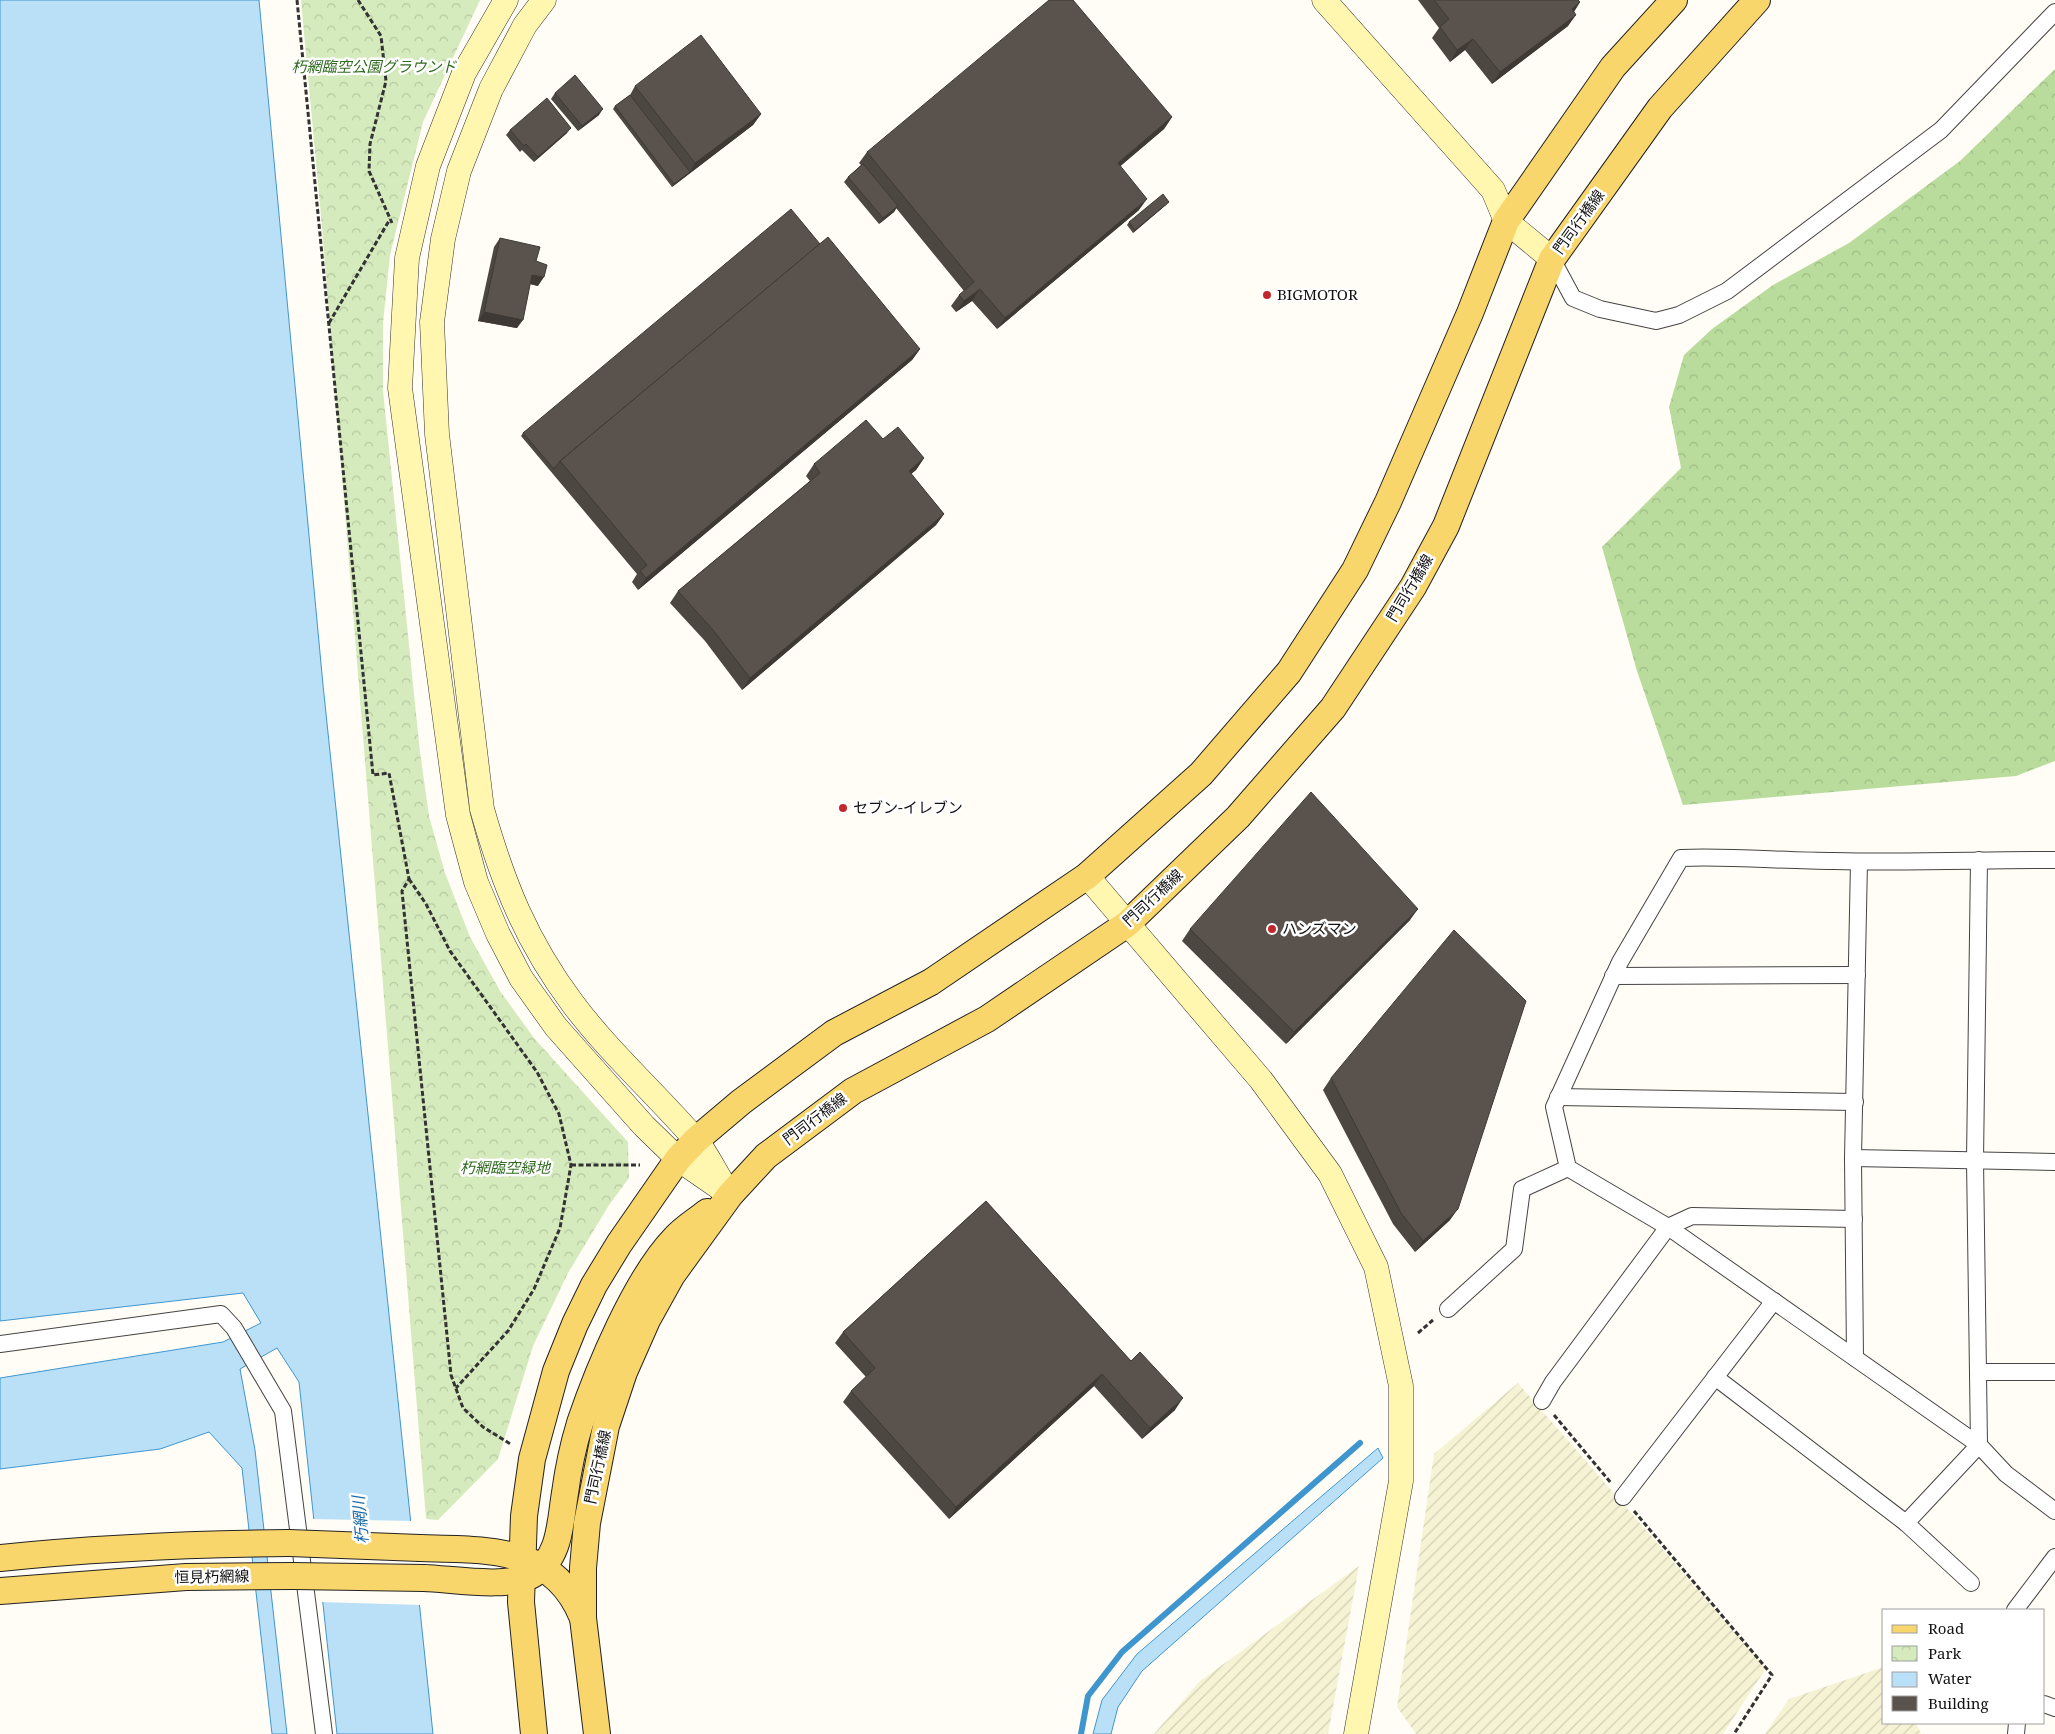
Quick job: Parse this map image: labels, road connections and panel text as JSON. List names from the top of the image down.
{
  "streets": {
    "main road": ["門司行橋線", "恒見朽網線"]
  },
  "water": ["朽網川"],
  "parks": ["朽網臨空公園グラウンド", "朽網臨空緑地"],
  "places": ["BIGMOTOR", "セブン-イレブン", "ハンズマン"],
  "legend": [
    "Road",
    "Park",
    "Water",
    "Building"
  ]
}
